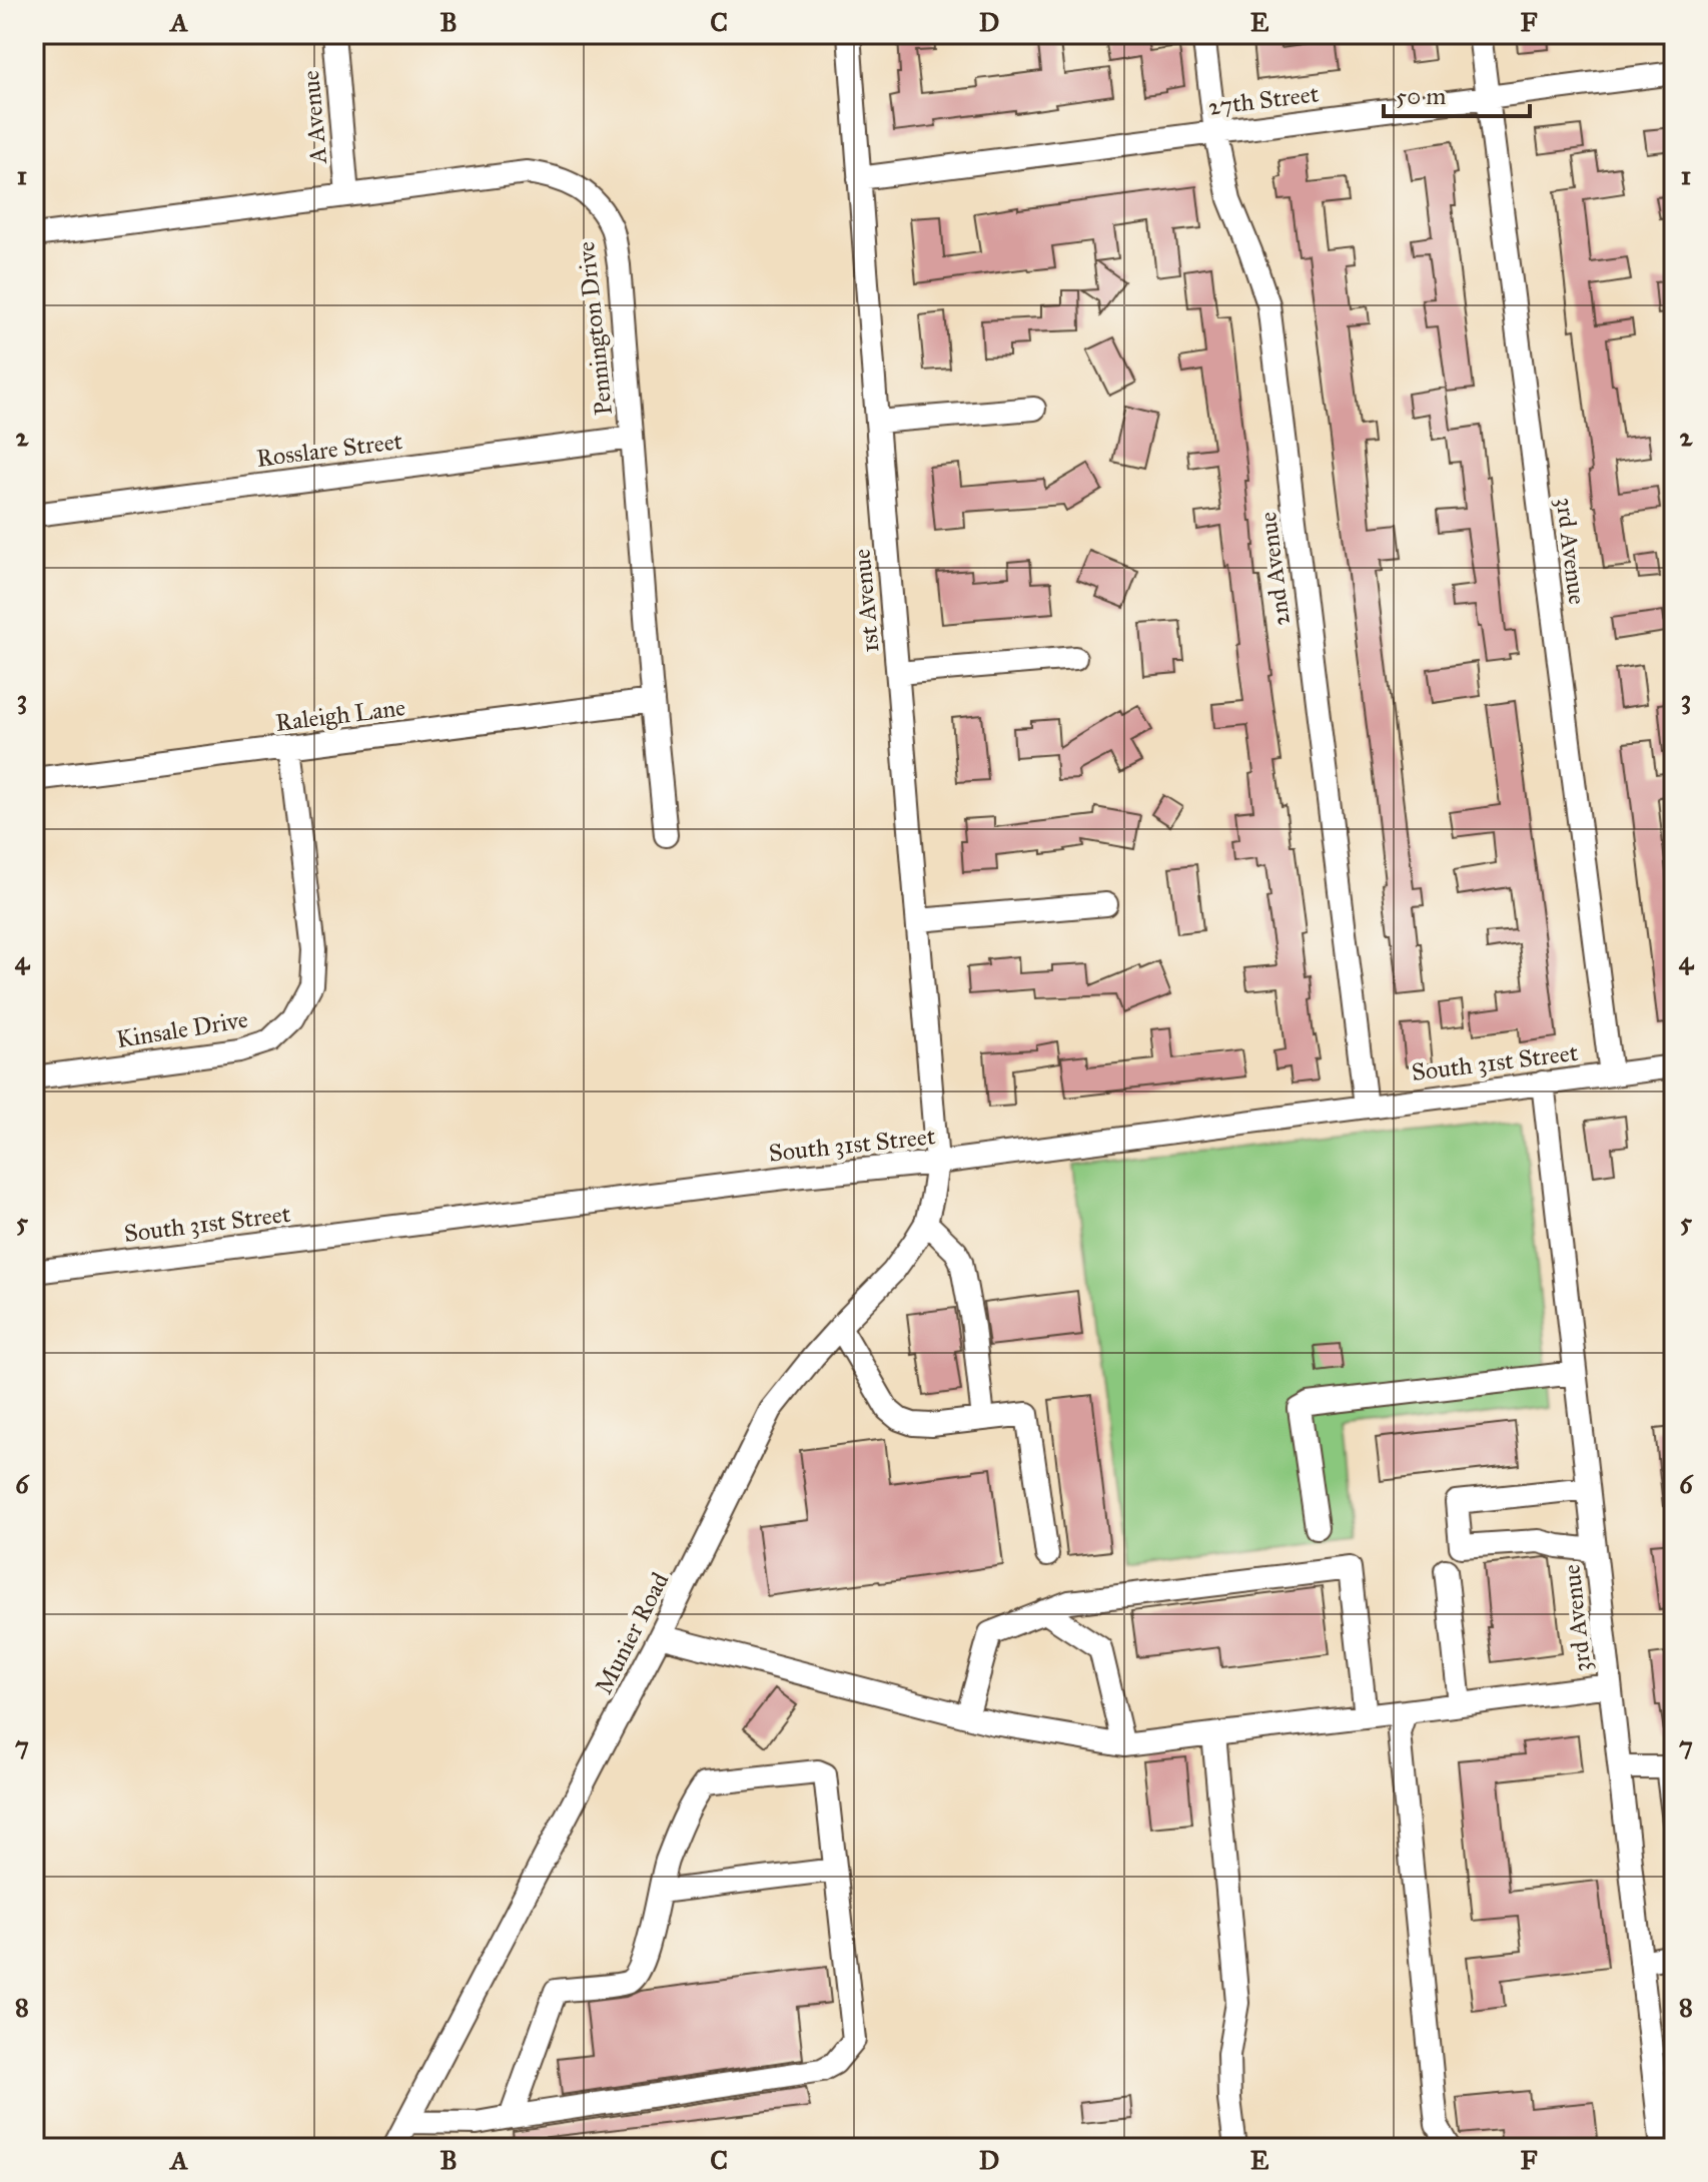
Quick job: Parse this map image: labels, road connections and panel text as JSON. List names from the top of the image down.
{
  "streets": {
    "street": [
      "27th Street",
      "A Avenue",
      "Pennington Drive",
      "Rosslare Street",
      "3rd Avenue",
      "2nd Avenue",
      "1st Avenue",
      "Raleigh Lane",
      "Kinsale Drive",
      "South 31st Street",
      "Munier Road"
    ]
  },
  "crossings": [
    ["27th Street", "3rd Avenue"],
    ["27th Street", "2nd Avenue"],
    ["27th Street", "1st Avenue"],
    ["A Avenue", "Pennington Drive"],
    ["Pennington Drive", "Rosslare Street"],
    ["Pennington Drive", "Raleigh Lane"],
    ["3rd Avenue", "South 31st Street"],
    ["2nd Avenue", "South 31st Street"],
    ["1st Avenue", "South 31st Street"],
    ["1st Avenue", "Munier Road"],
    ["Raleigh Lane", "Kinsale Drive"],
    ["South 31st Street", "Munier Road"]
  ],
  "scale_bar": "50 m",
  "grid": {
    "columns": [
      "A",
      "B",
      "C",
      "D",
      "E",
      "F"
    ],
    "rows": [
      "1",
      "2",
      "3",
      "4",
      "5",
      "6",
      "7",
      "8"
    ]
  }
}
